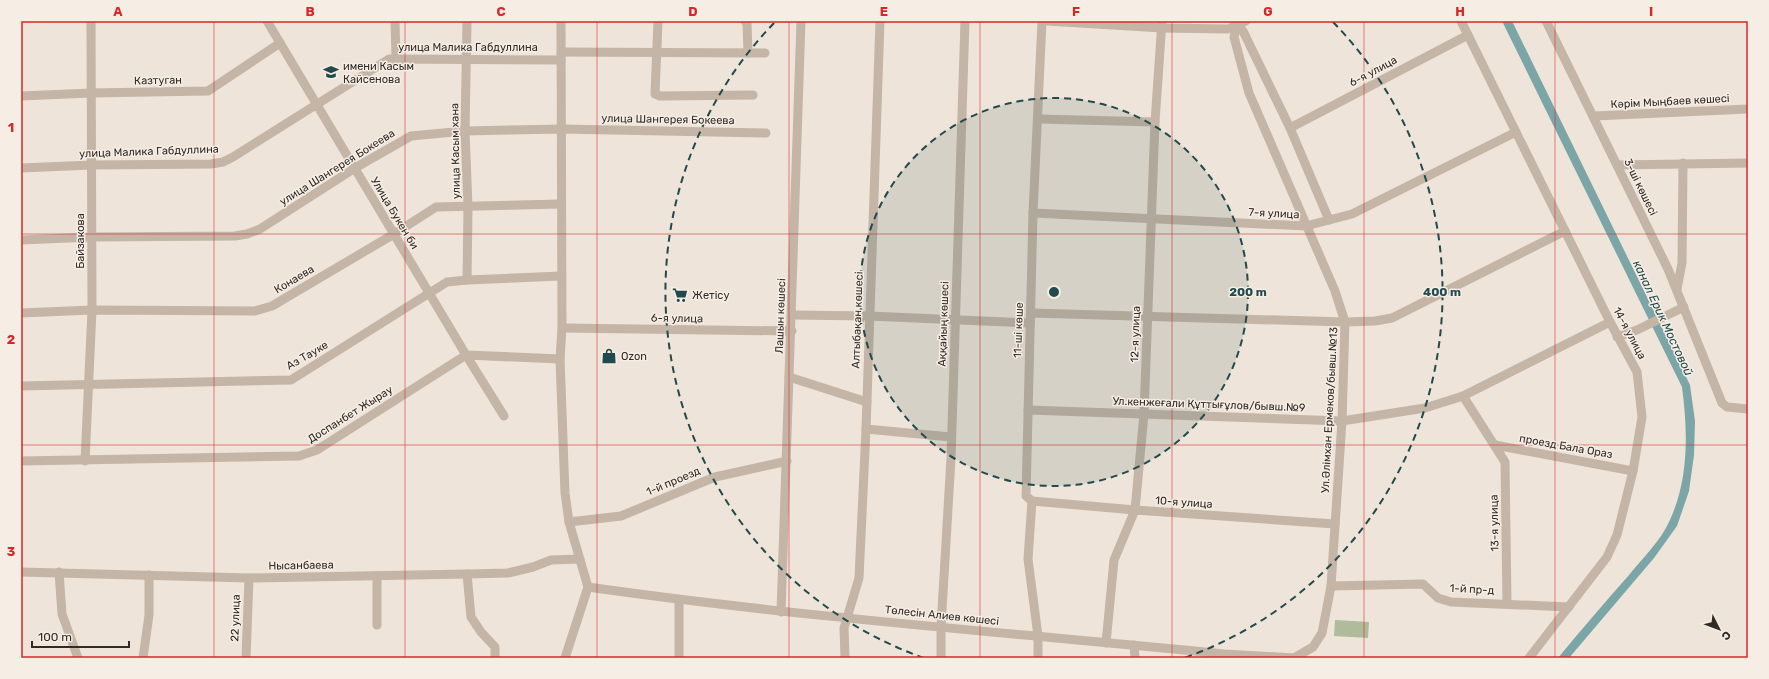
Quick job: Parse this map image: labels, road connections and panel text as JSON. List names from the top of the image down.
{
  "streets": {
    "street": [
      "улица Малика Габдуллина",
      "6-я улица",
      "Казтуган",
      "Кәрім Мыңбаев көшесі",
      "улица Шангерея Бокеева",
      "улица Касым хана",
      "3-ші көшесі",
      "Улица Букен би",
      "7-я улица",
      "Байзакова",
      "Конаева",
      "Лашын көшесі",
      "Алтыбақан көшесі",
      "Аққайың көшесі",
      "11-ші көше",
      "14-я улица",
      "12-я улица",
      "Аз Тауке",
      "Ул.кенжеғали Құттығұлов/бывш.№9",
      "Ул.Әлімхан Ермеков/бывш.№13",
      "Доспанбет Жырау",
      "проезд Бала Ораз",
      "1-й проезд",
      "10-я улица",
      "13-я улица",
      "Нысанбаева",
      "1-й пр-д",
      "Төлесін Алиев көшесі",
      "22 улица"
    ]
  },
  "crossings": [
    ["улица Малика Габдуллина", "улица Касым хана"],
    ["улица Малика Габдуллина", "Улица Букен би"],
    ["улица Малика Габдуллина", "Байзакова"],
    ["6-я улица", "Лашын көшесі"],
    ["6-я улица", "14-я улица"],
    ["Казтуган", "Улица Букен би"],
    ["Казтуган", "Байзакова"],
    ["Кәрім Мыңбаев көшесі", "3-ші көшесі"],
    ["улица Шангерея Бокеева", "улица Касым хана"],
    ["улица Шангерея Бокеева", "Улица Букен би"],
    ["улица Шангерея Бокеева", "Байзакова"],
    ["улица Касым хана", "Конаева"],
    ["улица Касым хана", "Аз Тауке"],
    ["Улица Букен би", "Конаева"],
    ["Улица Букен би", "Аз Тауке"],
    ["Улица Букен би", "Доспанбет Жырау"],
    ["7-я улица", "11-ші көше"],
    ["7-я улица", "14-я улица"],
    ["7-я улица", "12-я улица"],
    ["7-я улица", "Ул.Әлімхан Ермеков/бывш.№13"],
    ["Байзакова", "Конаева"],
    ["Байзакова", "Аз Тауке"],
    ["Байзакова", "Доспанбет Жырау"],
    ["Лашын көшесі", "1-й проезд"],
    ["Лашын көшесі", "Төлесін Алиев көшесі"],
    ["Алтыбақан көшесі", "Төлесін Алиев көшесі"],
    ["Аққайың көшесі", "Төлесін Алиев көшесі"],
    ["11-ші көше", "Ул.кенжеғали Құттығұлов/бывш.№9"],
    ["11-ші көше", "10-я улица"],
    ["11-ші көше", "Төлесін Алиев көшесі"],
    ["14-я улица", "Ул.кенжеғали Құттығұлов/бывш.№9"],
    ["14-я улица", "проезд Бала Ораз"],
    ["14-я улица", "1-й пр-д"],
    ["12-я улица", "Ул.кенжеғали Құттығұлов/бывш.№9"],
    ["12-я улица", "10-я улица"],
    ["12-я улица", "Төлесін Алиев көшесі"],
    ["Ул.кенжеғали Құттығұлов/бывш.№9", "Ул.Әлімхан Ермеков/бывш.№13"],
    ["Ул.кенжеғали Құттығұлов/бывш.№9", "13-я улица"],
    ["Ул.Әлімхан Ермеков/бывш.№13", "10-я улица"],
    ["Ул.Әлімхан Ермеков/бывш.№13", "1-й пр-д"],
    ["Ул.Әлімхан Ермеков/бывш.№13", "Төлесін Алиев көшесі"],
    ["проезд Бала Ораз", "13-я улица"],
    ["13-я улица", "1-й пр-д"],
    ["Нысанбаева", "22 улица"]
  ],
  "water": ["канал Ерик Мостовой"],
  "places": {
    "school or university": ["имени Касым Кайсенова"],
    "supermarket": ["Жетісу"],
    "shop": ["Ozon"]
  },
  "scale_bar": "100 m",
  "north": "bottom right",
  "grid": {
    "columns": [
      "A",
      "B",
      "C",
      "D",
      "E",
      "F",
      "G",
      "H",
      "I"
    ],
    "rows": ["1", "2", "3"]
  },
  "rings": ["200 m", "400 m"]
}
